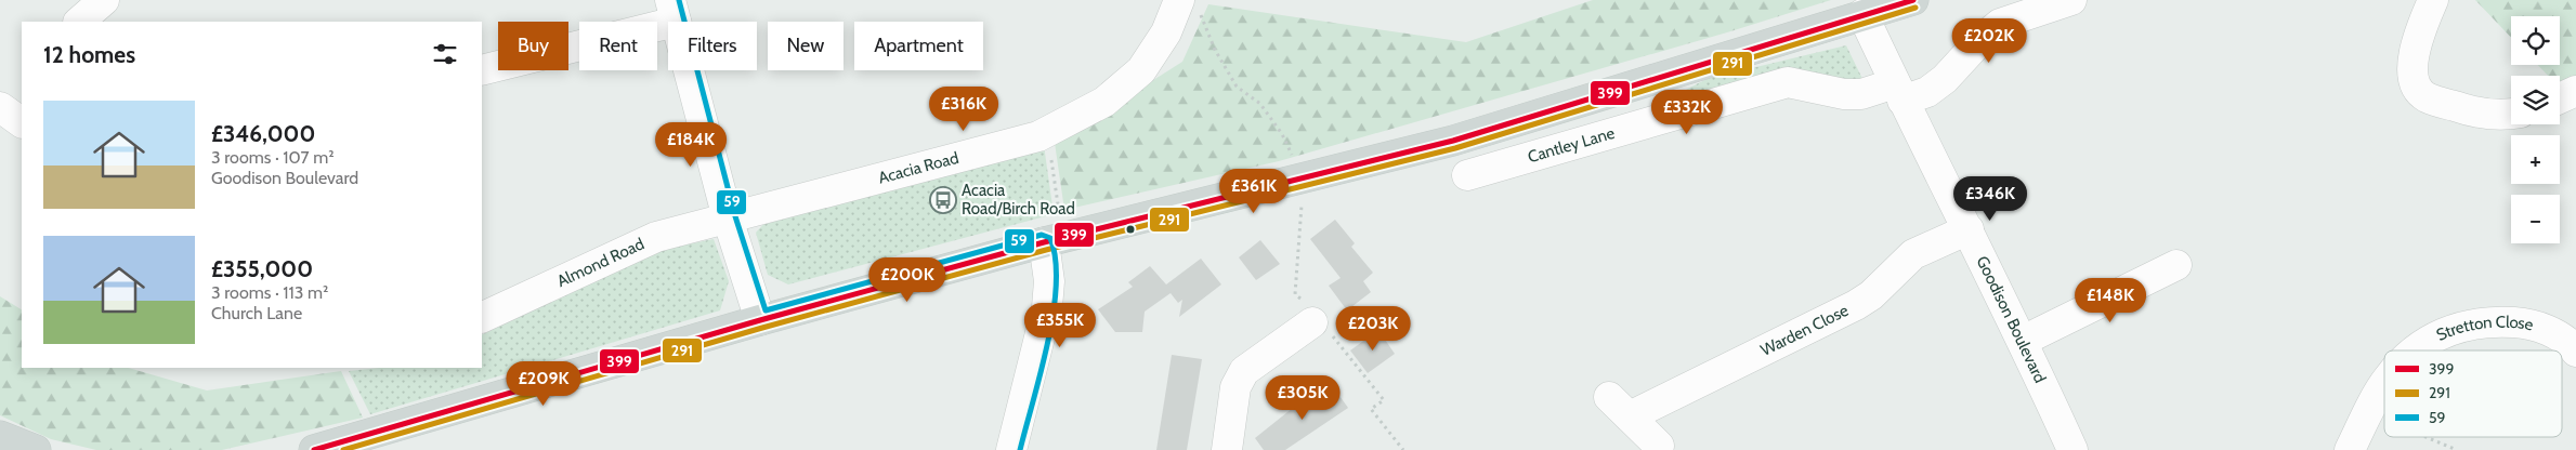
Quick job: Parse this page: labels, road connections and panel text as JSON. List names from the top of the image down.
{
  "streets": {
    "street": [
      "Cantley Lane",
      "Acacia Road",
      "Almond Road",
      "Goodison Boulevard",
      "Warden Close",
      "Stretton Close"
    ]
  },
  "crossings": [
    ["Cantley Lane", "Goodison Boulevard"],
    ["Acacia Road", "Almond Road"],
    ["Goodison Boulevard", "Warden Close"]
  ],
  "places": {
    "bus stop": ["Acacia Road/Birch Road"]
  },
  "lines": ["transit line 399", "transit line 59", "transit line 291"],
  "legend": ["399", "291", "59"],
  "page": {
    "map_buttons": ["+", "−"],
    "price": [
      "£202K",
      "£316K",
      "£332K",
      "£184K",
      "£361K",
      "£346K",
      "£200K",
      "£148K",
      "£355K",
      "£203K",
      "£209K",
      "£305K"
    ],
    "chip": [
      "Buy",
      "Rent",
      "Filters",
      "New",
      "Apartment"
    ],
    "heading": "12 homes",
    "list": [
      {
        "name": "£346,000",
        "note": "3 rooms · 107 m² · Goodison Boulevard"
      },
      {
        "name": "£355,000",
        "note": "3 rooms · 113 m² · Church Lane"
      }
    ]
  }
}
